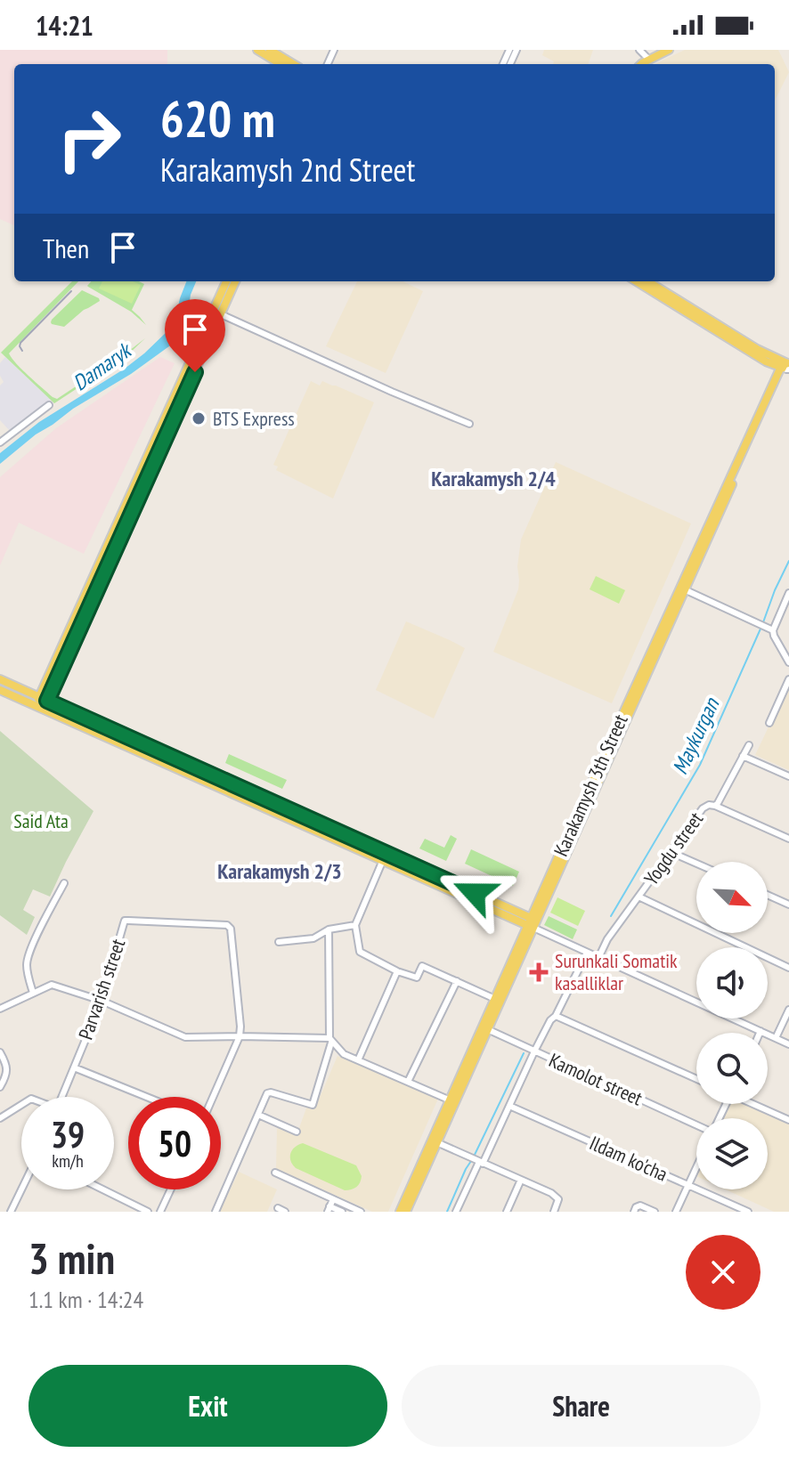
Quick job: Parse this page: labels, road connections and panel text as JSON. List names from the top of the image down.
{
  "streets": {
    "main road": ["Karakamysh 3th Street"],
    "street": [
      "Yogdu street",
      "Parvarish street",
      "Kamolot street",
      "Ildam ko'cha"
    ]
  },
  "crossings": [
    ["Karakamysh 3th Street", "Kamolot street"]
  ],
  "districts": ["Karakamysh 2/4", "Karakamysh 2/3"],
  "water": ["Damaryk", "Maykurgan"],
  "parks": ["Said Ata"],
  "places": {
    "other": ["BTS Express"],
    "health": ["Surunkali Somatik kasalliklar"]
  },
  "north": "bottom right",
  "page": {
    "status": "14:21",
    "turn": ["620 m", "Karakamysh 2nd Street"],
    "then": "Then",
    "speed": "39 km/h",
    "limit": "50",
    "heading": ["3 min", "1.1 km · 14:24"],
    "buttons": ["Exit", "Share"]
  }
}
